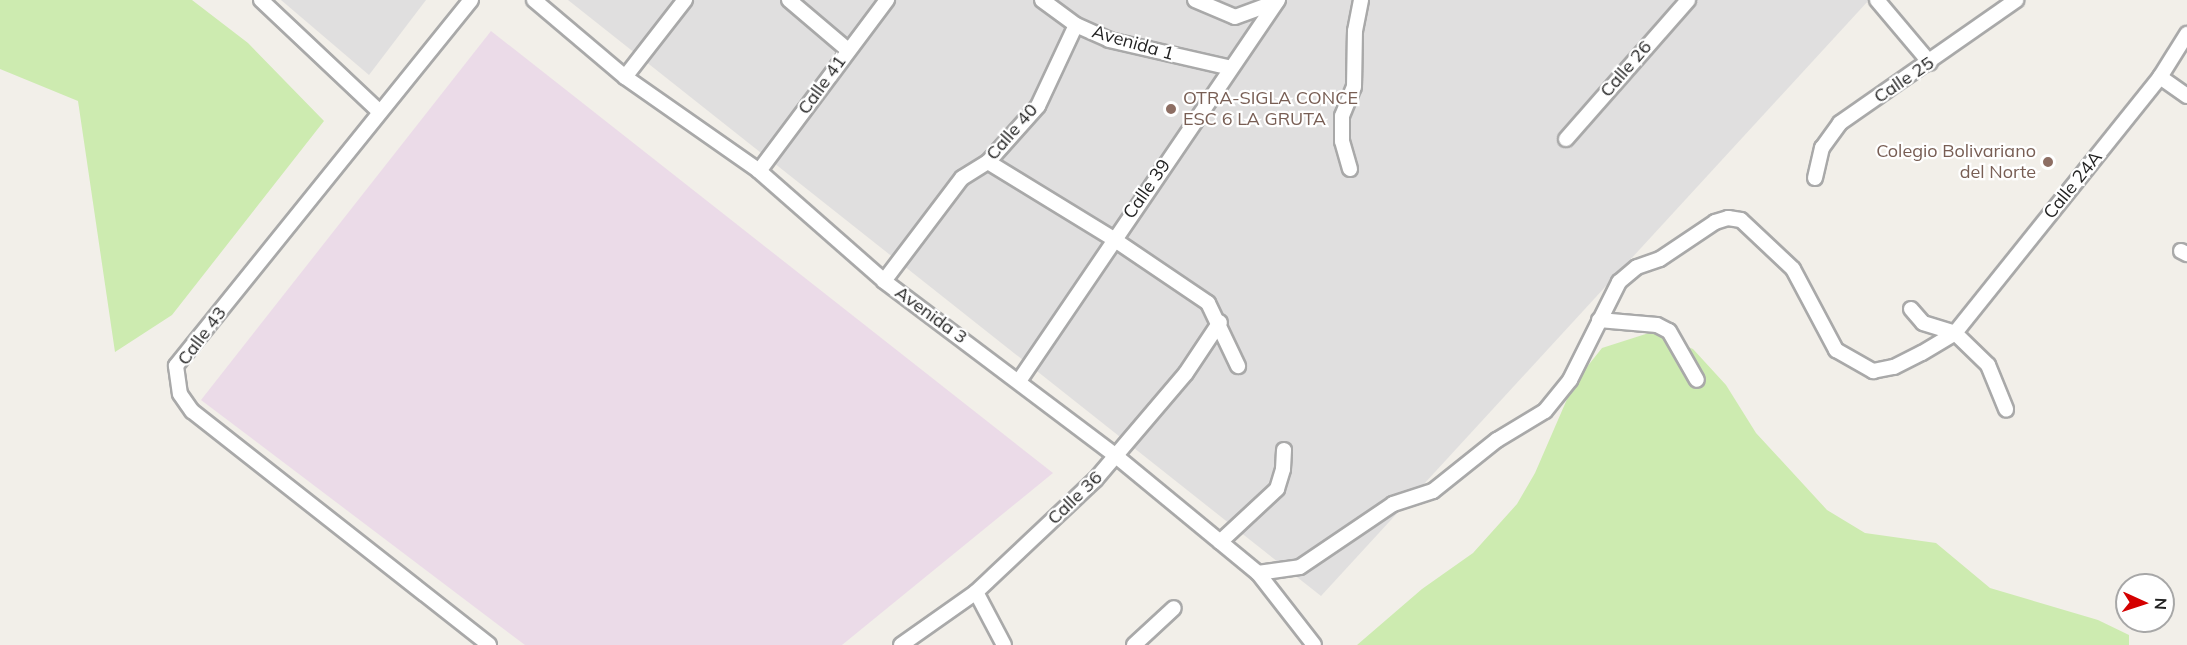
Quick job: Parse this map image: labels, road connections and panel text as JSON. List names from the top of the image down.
{
  "streets": {
    "street": [
      "Avenida 1",
      "Calle 26",
      "Calle 25",
      "Calle 41",
      "Calle 40",
      "Calle 24A",
      "Calle 39",
      "Avenida 3",
      "Calle 43",
      "Calle 36"
    ]
  },
  "crossings": [
    ["Avenida 1", "Calle 40"],
    ["Avenida 1", "Calle 39"],
    ["Calle 41", "Avenida 3"],
    ["Calle 40", "Avenida 3"],
    ["Calle 39", "Avenida 3"],
    ["Avenida 3", "Calle 36"]
  ],
  "places": ["OTRA-SIGLA CONCE ESC 6 LA GRUTA", "Colegio Bolivariano del Norte"],
  "north": "right"
}
